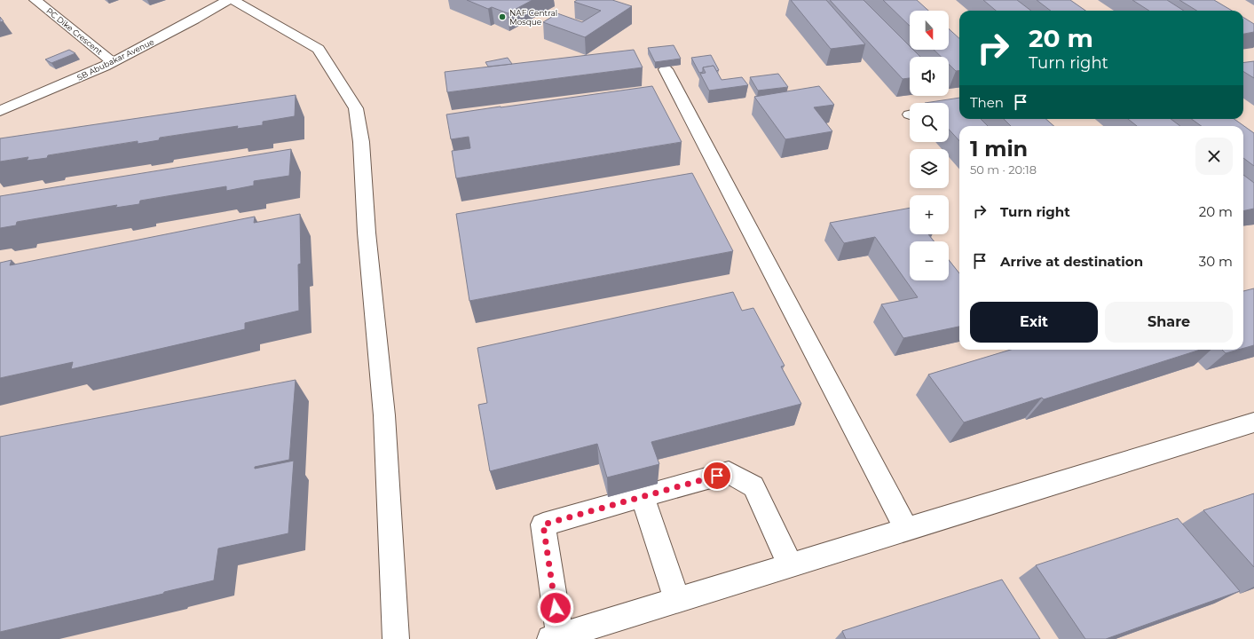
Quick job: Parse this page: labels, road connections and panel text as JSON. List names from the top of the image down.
{
  "streets": {
    "street": ["PC Dike Crescent", "SB Abubakar Avenue"]
  },
  "crossings": [
    ["PC Dike Crescent", "SB Abubakar Avenue"]
  ],
  "places": ["NAF Central Mosque"],
  "north": "bottom",
  "page": {
    "map_buttons": ["+", "−"],
    "turn": ["20 m", "Turn right"],
    "then": "Then",
    "heading": ["1 min", "50 m · 20:18"],
    "list": [
      {
        "name": "Turn right",
        "value": "20 m"
      },
      {
        "name": "Arrive at destination",
        "value": "30 m"
      }
    ],
    "buttons": ["Exit", "Share"]
  }
}
